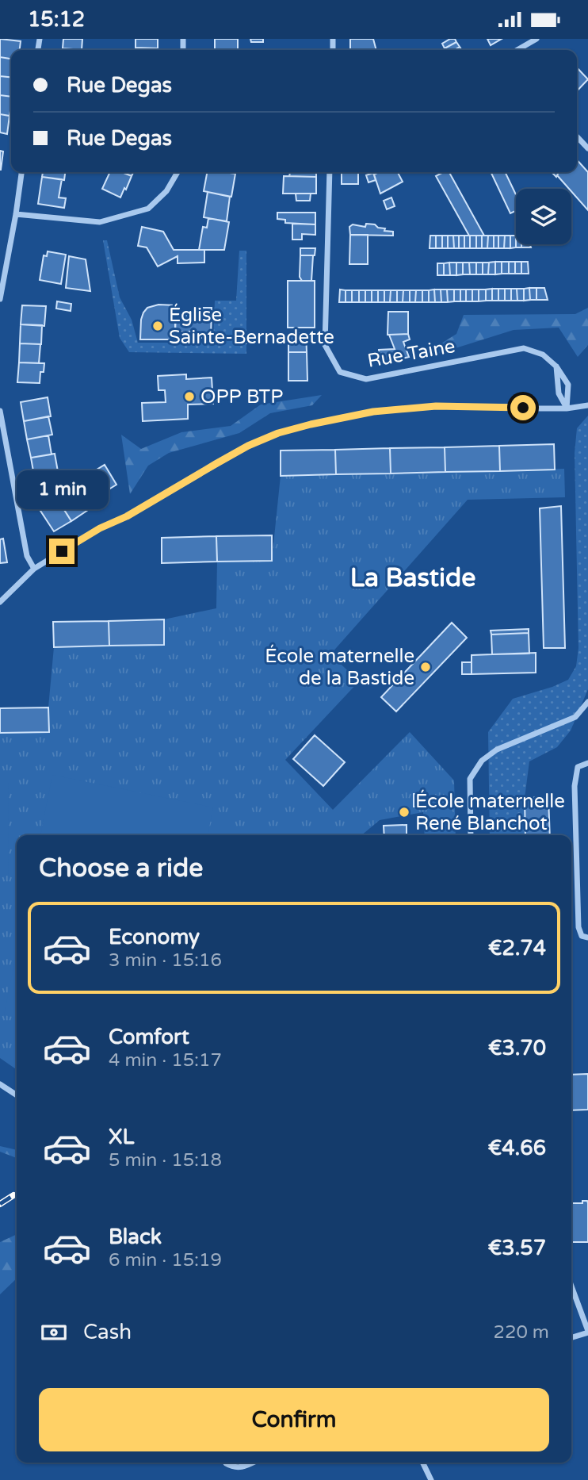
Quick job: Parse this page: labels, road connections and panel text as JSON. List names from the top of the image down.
{
  "streets": {
    "street": ["Rue Taine"]
  },
  "districts": ["La Bastide"],
  "places": [
    "Église Sainte-Bernadette",
    "OPP BTP",
    "École maternelle de la Bastide",
    "École maternelle René Blanchot"
  ],
  "page": {
    "status": "15:12",
    "banner": ["Rue Degas", "Rue Degas"],
    "bubble": "1 min",
    "heading": "Choose a ride",
    "list": [
      {
        "name": "Economy",
        "note": "3 min · 15:16",
        "value": "€2.74"
      },
      {
        "name": "Comfort",
        "note": "4 min · 15:17",
        "value": "€3.70"
      },
      {
        "name": "XL",
        "note": "5 min · 15:18",
        "value": "€4.66"
      },
      {
        "name": "Black",
        "note": "6 min · 15:19",
        "value": "€3.57"
      }
    ],
    "pay": ["Cash", "220 m"],
    "buttons": "Confirm"
  }
}
